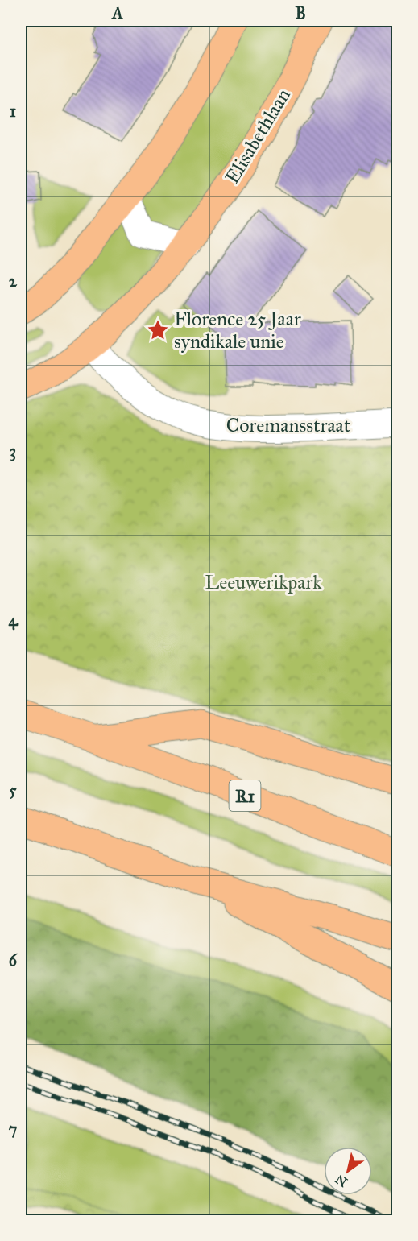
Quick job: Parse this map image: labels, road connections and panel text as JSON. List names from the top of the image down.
{
  "streets": {
    "main road": ["Elisabethlaan", "R1"],
    "street": ["Coremansstraat"]
  },
  "crossings": [
    ["Elisabethlaan", "Coremansstraat"]
  ],
  "parks": ["Leeuwerikpark"],
  "places": {
    "place": ["Florence 25 Jaar syndikale unie"]
  },
  "north": "bottom left",
  "grid": {
    "columns": ["A", "B"],
    "rows": [
      "1",
      "2",
      "3",
      "4",
      "5",
      "6",
      "7"
    ]
  }
}
